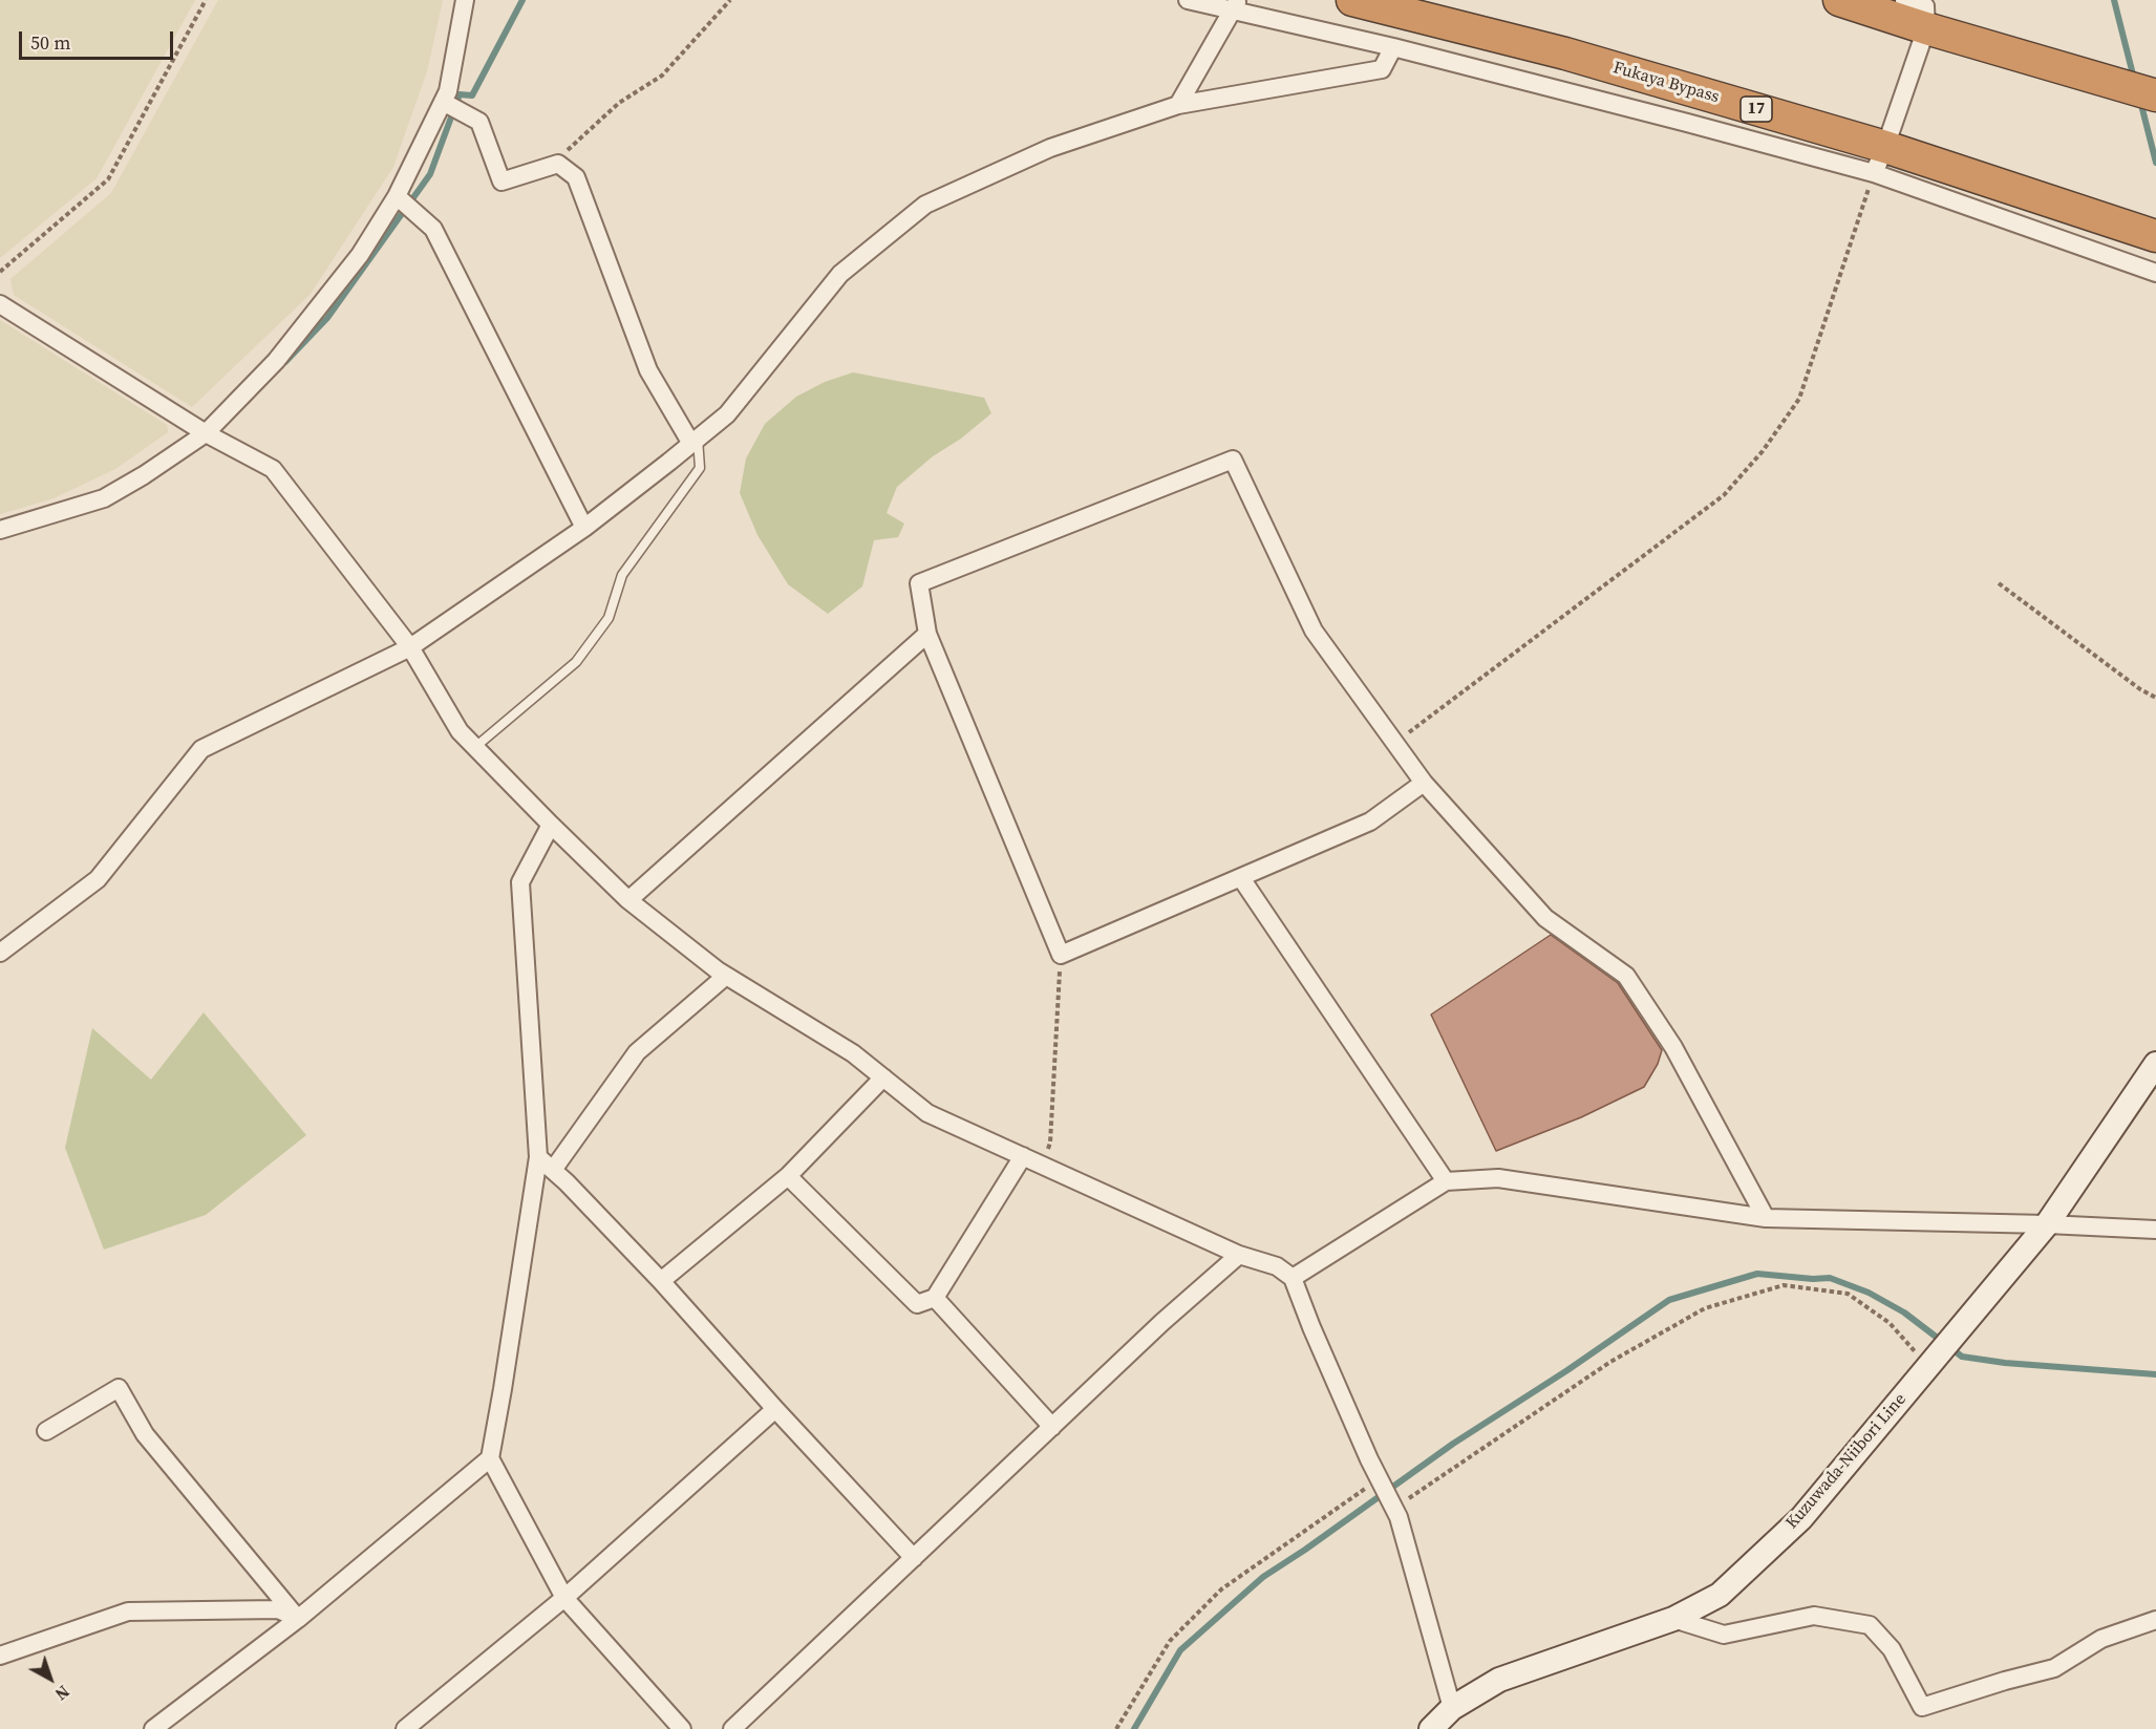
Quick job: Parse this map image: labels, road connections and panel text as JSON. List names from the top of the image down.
{
  "streets": {
    "highway": ["Fukaya Bypass", "17"],
    "main road": ["Kuzuwada-Niibori Line"]
  },
  "scale_bar": "50 m",
  "north": "bottom right"
}
